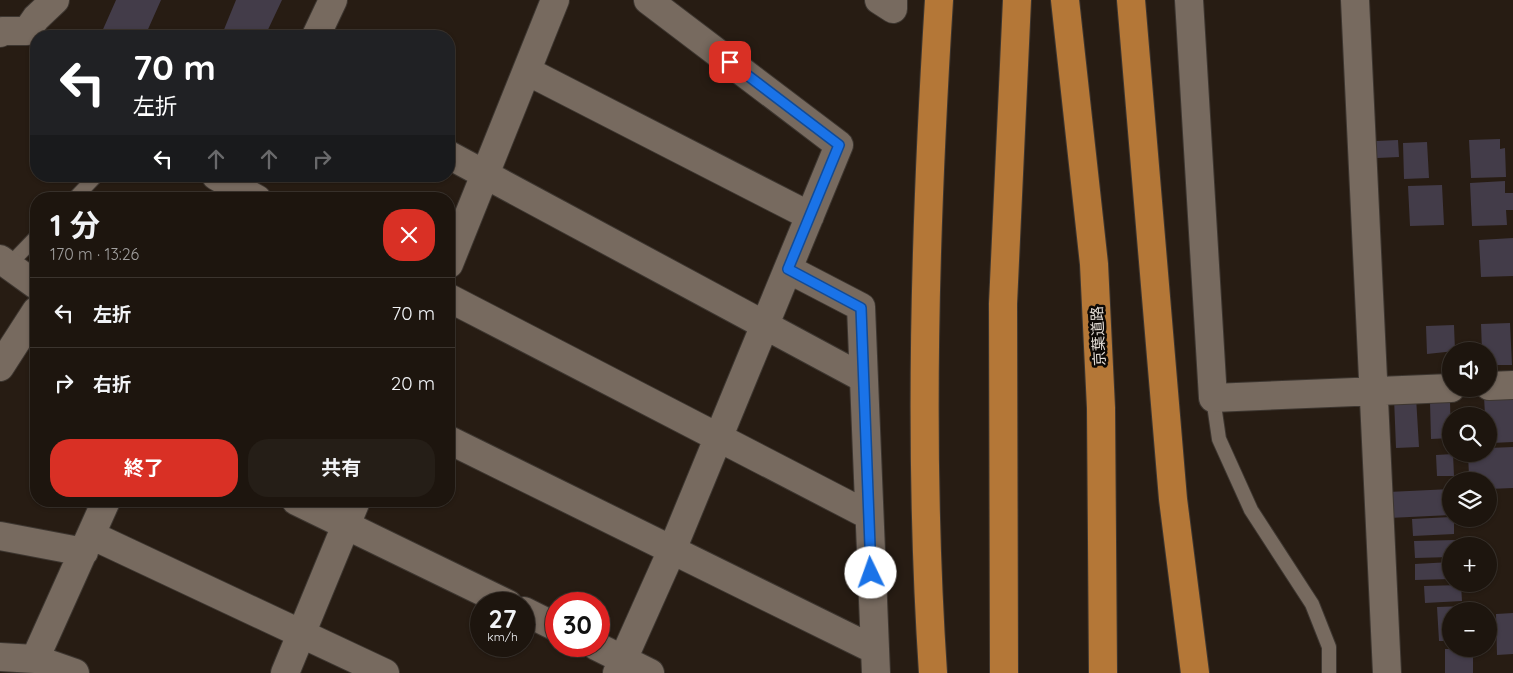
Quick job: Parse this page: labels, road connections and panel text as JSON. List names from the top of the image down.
{
  "streets": {
    "highway": ["京葉道路"]
  },
  "page": {
    "turn": ["70 m", "左折"],
    "heading": ["1 分", "170 m · 13:26"],
    "list": [
      {
        "name": "左折",
        "value": "70 m"
      },
      {
        "name": "右折",
        "value": "20 m"
      }
    ],
    "map_buttons": ["+", "−"],
    "buttons": ["終了", "共有"],
    "speed": "27 km/h",
    "limit": "30"
  }
}
